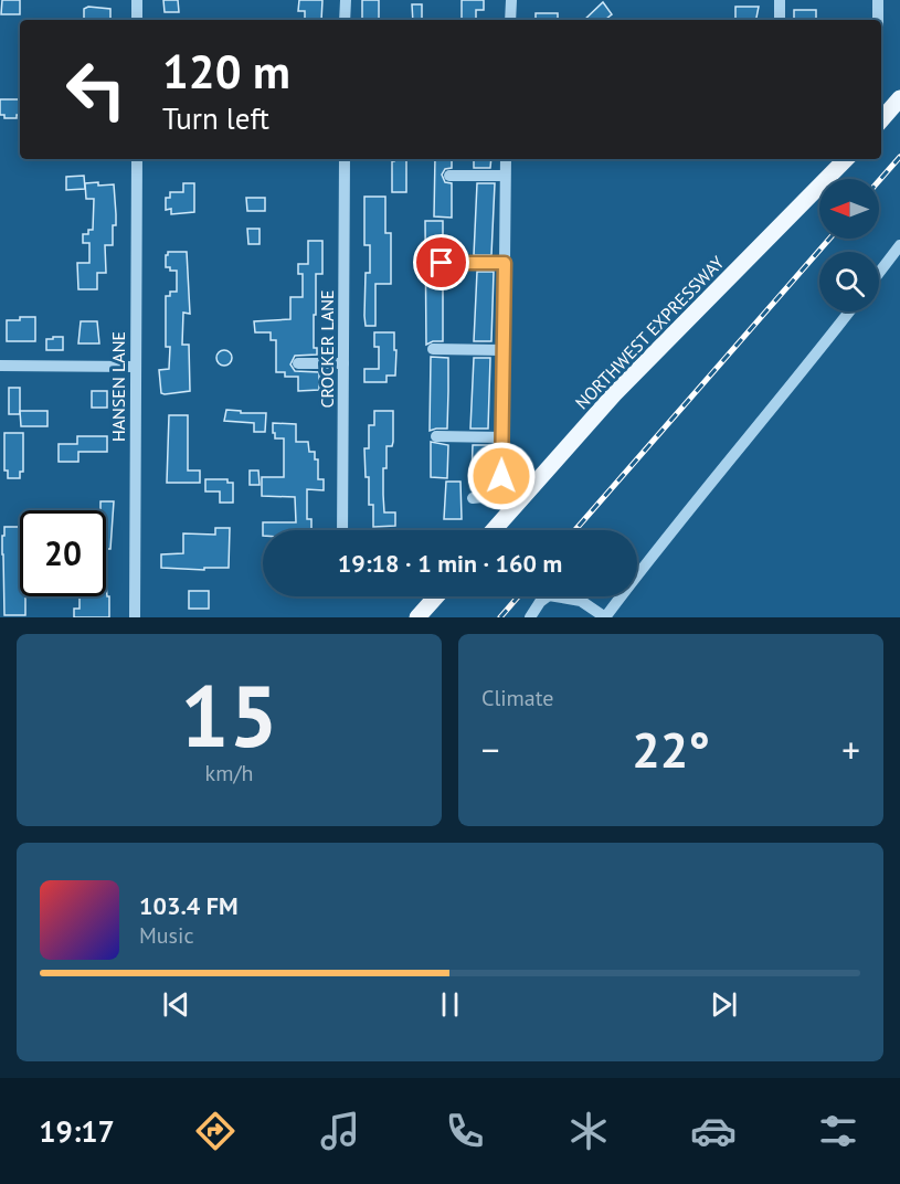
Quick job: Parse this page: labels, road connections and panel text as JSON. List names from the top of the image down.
{
  "streets": {
    "main road": ["NORTHWEST EXPRESSWAY"],
    "street": ["CROCKER LANE", "HANSEN LANE"]
  },
  "north": "left",
  "page": {
    "turn": ["120 m", "Turn left"],
    "limit": "20",
    "trip": "19:18 · 1 min · 160 m",
    "tile": [
      ["15", "km/h"],
      "Climate"
    ],
    "heat": ["−", "22°", "+"],
    "song": ["103.4 FM", "Music"],
    "tabs": "19:17"
  }
}
